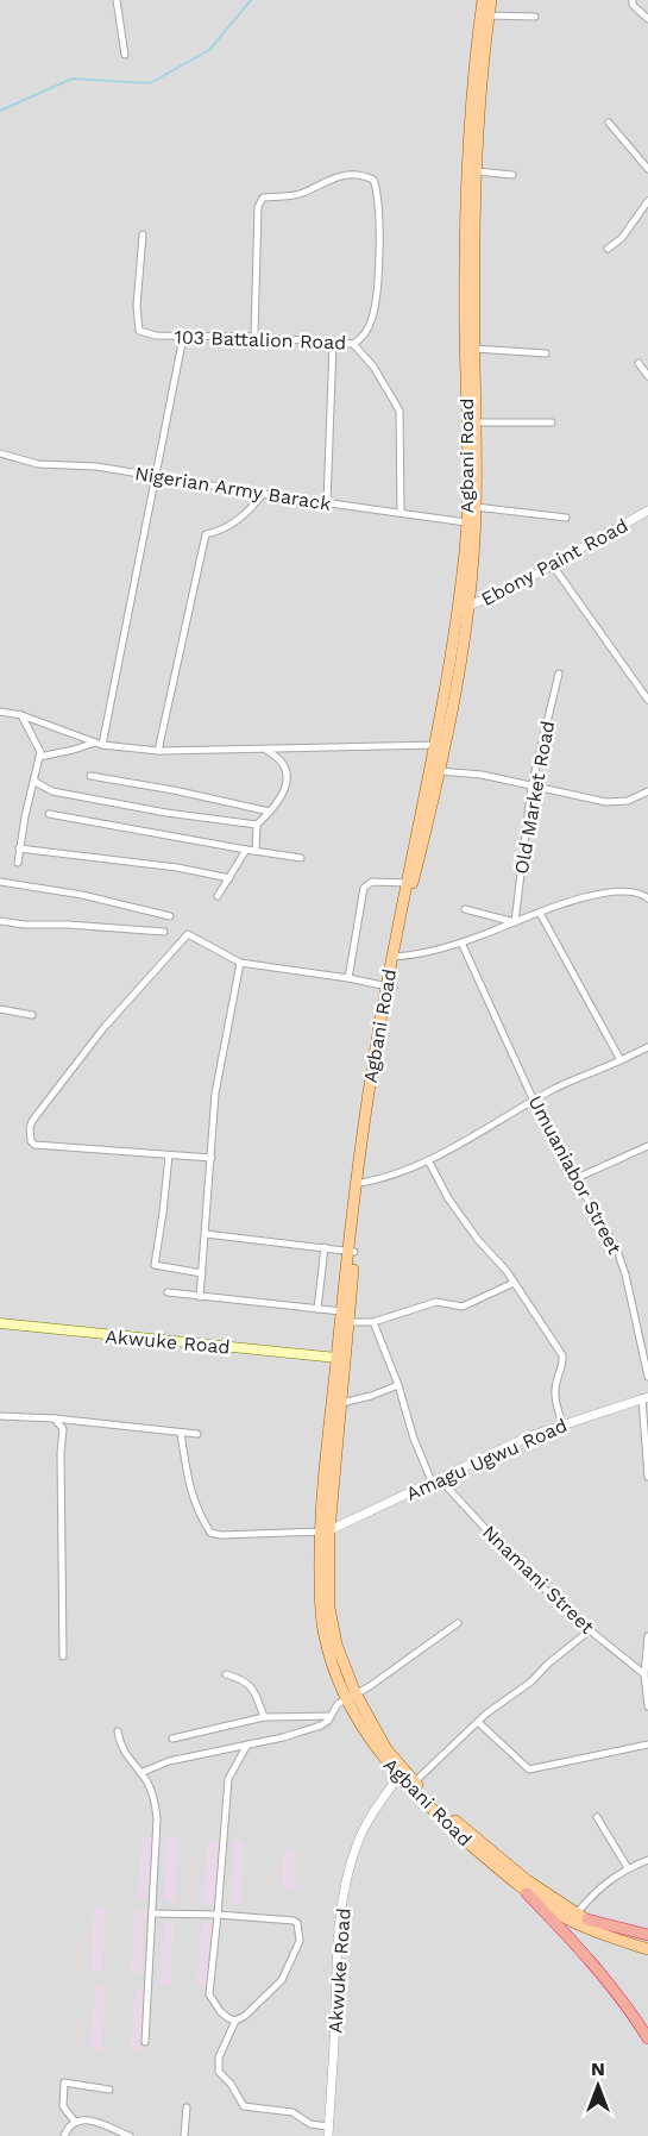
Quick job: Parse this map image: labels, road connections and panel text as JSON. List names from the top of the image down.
{
  "streets": {
    "main road": ["Agbani Road", "Akwuke Road"],
    "street": [
      "103 Battalion Road",
      "Nigerian Army Barack",
      "Ebony Paint Road",
      "Old Market Road",
      "Umuaniabor Street",
      "Amagu Ugwu Road",
      "Nnamani Street"
    ]
  },
  "crossings": [
    ["Agbani Road", "Nigerian Army Barack"],
    ["Agbani Road", "Ebony Paint Road"],
    ["Agbani Road", "Akwuke Road"],
    ["Agbani Road", "Amagu Ugwu Road"],
    ["Amagu Ugwu Road", "Nnamani Street"]
  ],
  "north": "top"
}
